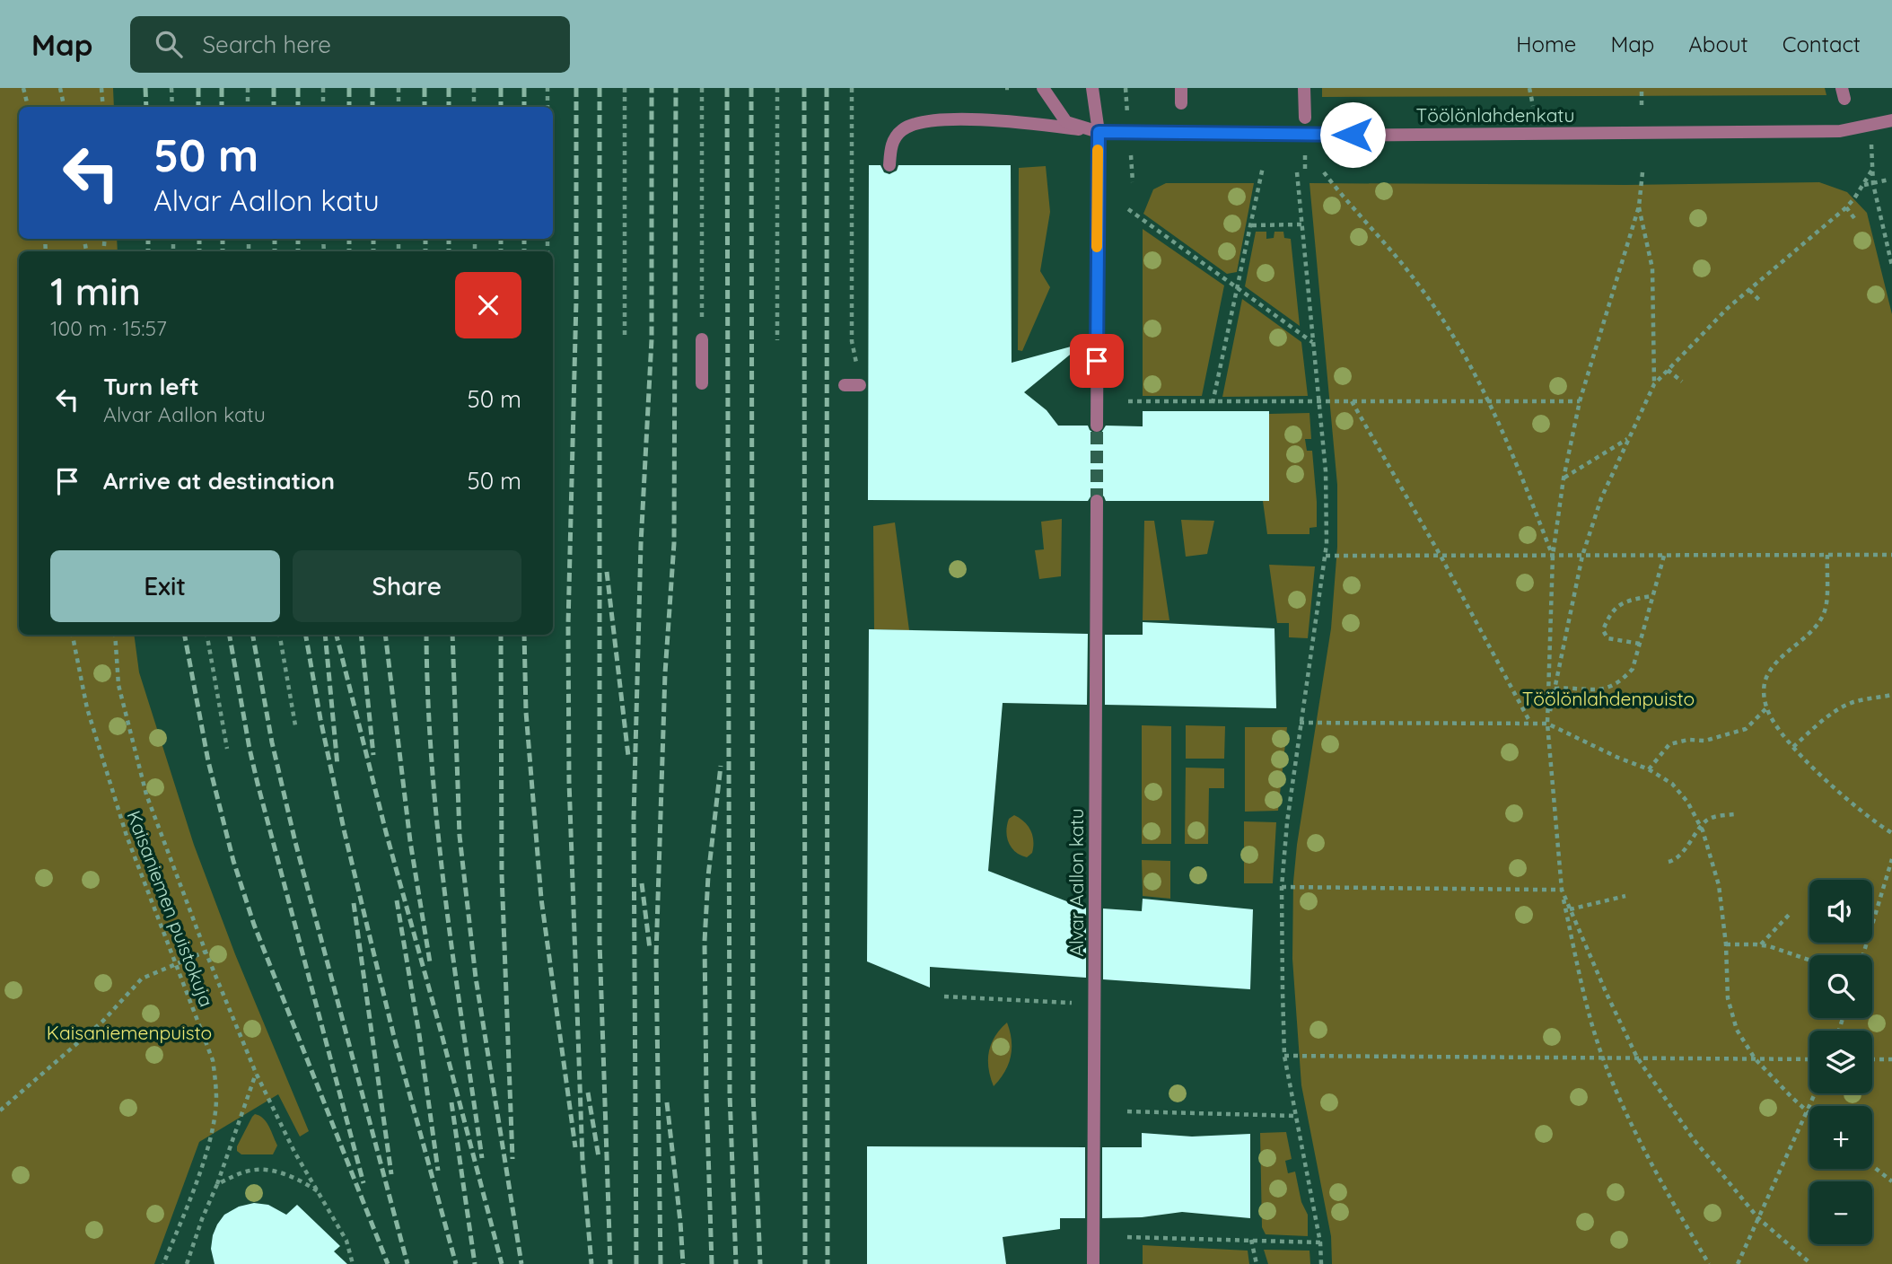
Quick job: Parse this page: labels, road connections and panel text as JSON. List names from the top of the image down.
{
  "streets": {
    "street": ["Töölönlahdenkatu", "Alvar Aallon katu"],
    "path": ["Kaisaniemen puistokuja"]
  },
  "parks": ["Töölönlahdenpuisto", "Kaisaniemenpuisto"],
  "page": {
    "header": "Map",
    "search": "Search here",
    "nav": [
      "Home",
      "Map",
      "About",
      "Contact"
    ],
    "turn": ["50 m", "Alvar Aallon katu"],
    "heading": ["1 min", "100 m · 15:57"],
    "list": [
      {
        "name": "Turn left",
        "note": "Alvar Aallon katu",
        "value": "50 m"
      },
      {
        "name": "Arrive at destination",
        "value": "50 m"
      }
    ],
    "buttons": ["Exit", "Share"],
    "map_buttons": ["+", "−"]
  }
}
